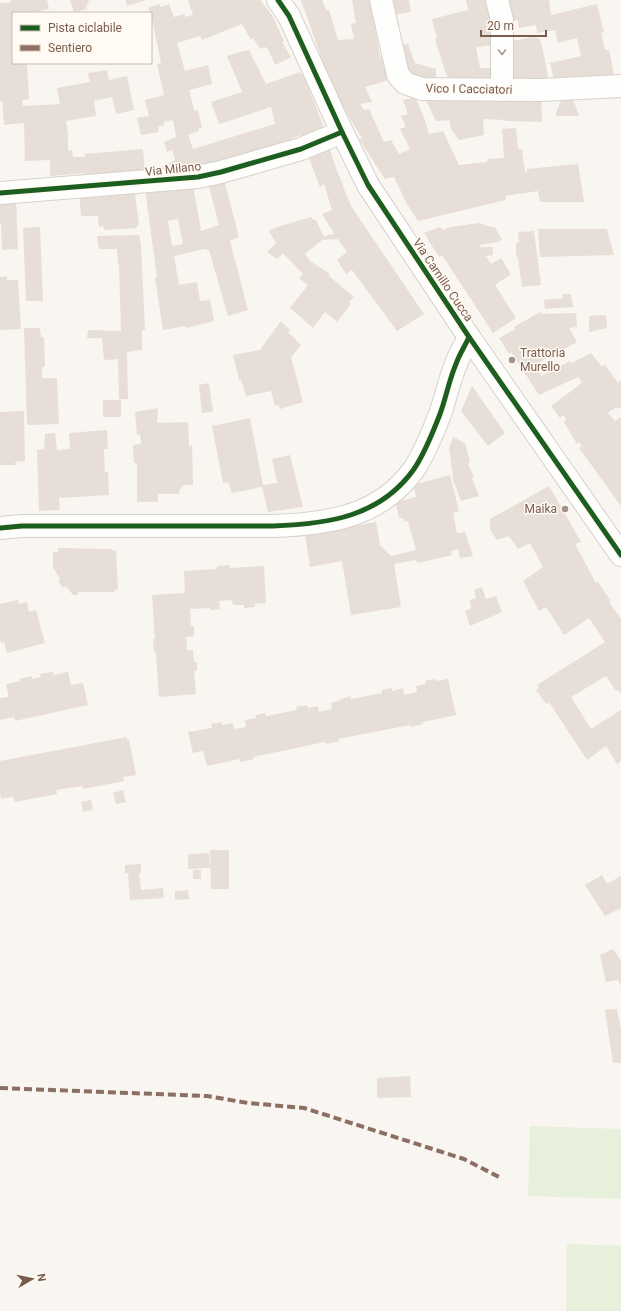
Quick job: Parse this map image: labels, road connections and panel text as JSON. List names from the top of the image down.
{
  "streets": {
    "street": ["Vico I Cacciatori", "Via Milano", "Via Camillo Cucca"]
  },
  "crossings": [
    ["Via Milano", "Via Camillo Cucca"]
  ],
  "places": ["Trattoria Murello", "Maika"],
  "legend": ["Pista ciclabile", "Sentiero"],
  "scale_bar": "20 m",
  "north": "right"
}
